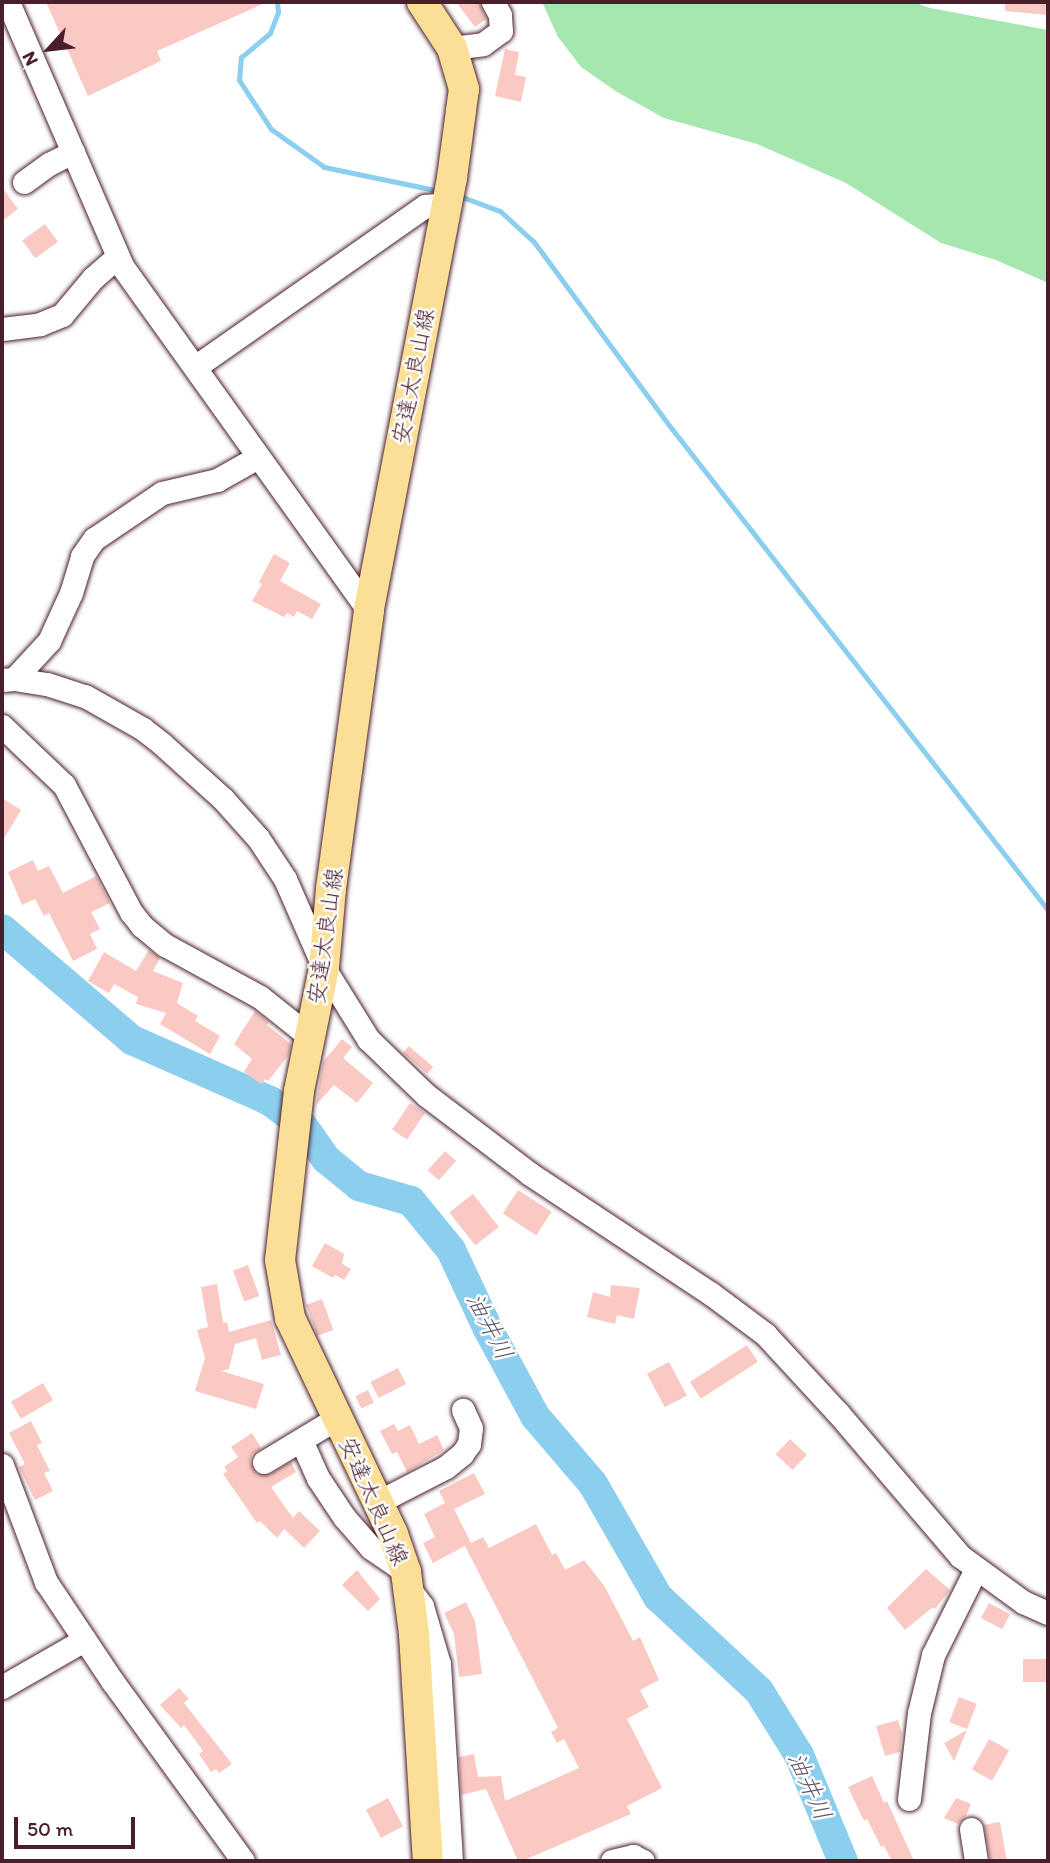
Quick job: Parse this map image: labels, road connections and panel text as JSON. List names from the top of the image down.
{
  "streets": {
    "main road": ["安達太良山線"]
  },
  "water": ["油井川"],
  "scale_bar": "50 m",
  "north": "bottom left"
}
